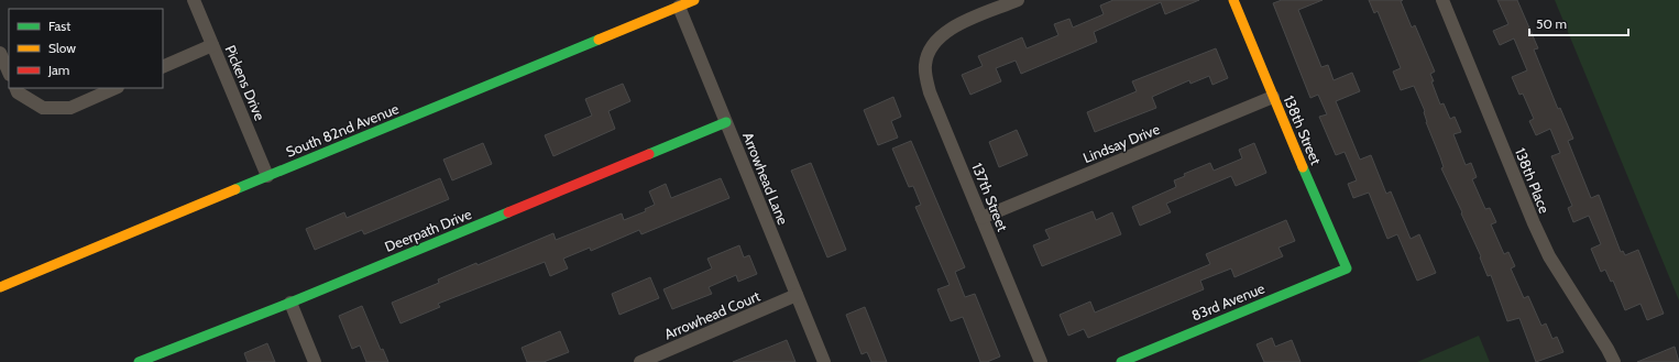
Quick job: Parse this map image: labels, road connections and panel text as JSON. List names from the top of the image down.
{
  "streets": {
    "street": [
      "Pickens Drive",
      "South 82nd Avenue",
      "138th Street",
      "Lindsay Drive",
      "Arrowhead Lane",
      "138th Place",
      "137th Street",
      "Deerpath Drive",
      "83rd Avenue",
      "Arrowhead Court"
    ]
  },
  "crossings": [
    ["Pickens Drive", "South 82nd Avenue"],
    ["South 82nd Avenue", "Arrowhead Lane"],
    ["138th Street", "Lindsay Drive"],
    ["138th Street", "83rd Avenue"],
    ["Lindsay Drive", "137th Street"],
    ["Arrowhead Lane", "Deerpath Drive"],
    ["Arrowhead Lane", "Arrowhead Court"]
  ],
  "legend": ["Fast", "Slow", "Jam"],
  "scale_bar": "50 m"
}
